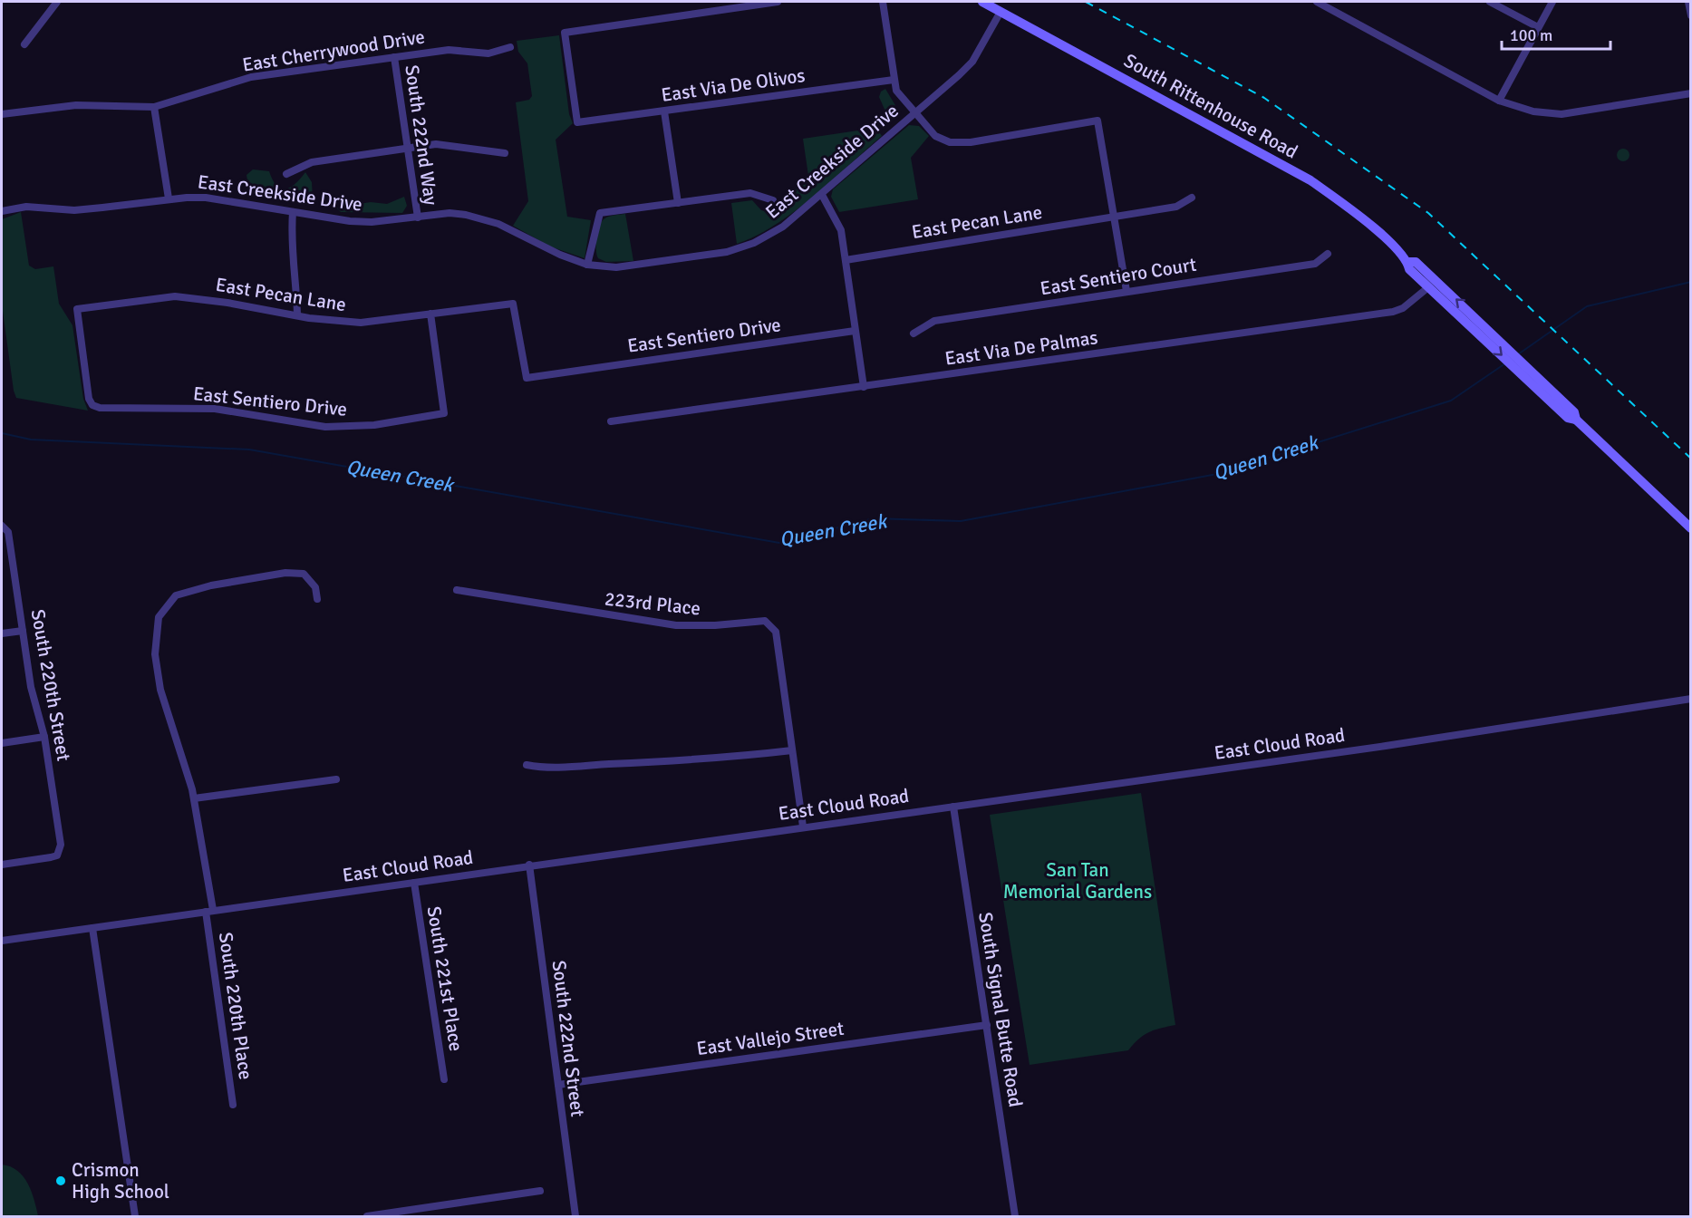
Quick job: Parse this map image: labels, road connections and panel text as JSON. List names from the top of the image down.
{
  "streets": {
    "main road": ["South Rittenhouse Road"],
    "street": [
      "East Cherrywood Drive",
      "East Via De Olivos",
      "South 222nd Way",
      "East Creekside Drive",
      "East Pecan Lane",
      "East Sentiero Court",
      "East Sentiero Drive",
      "East Via De Palmas",
      "223rd Place",
      "South 220th Street",
      "East Cloud Road",
      "South 221st Place",
      "South 220th Place",
      "South Signal Butte Road",
      "South 222nd Street",
      "East Vallejo Street"
    ]
  },
  "crossings": [
    ["East Cherrywood Drive", "South 222nd Way"],
    ["South Rittenhouse Road", "East Creekside Drive"],
    ["South Rittenhouse Road", "East Via De Palmas"],
    ["South 222nd Way", "East Creekside Drive"],
    ["East Pecan Lane", "East Sentiero Drive"],
    ["223rd Place", "East Cloud Road"],
    ["East Cloud Road", "South 221st Place"],
    ["East Cloud Road", "South 220th Place"],
    ["East Cloud Road", "South Signal Butte Road"],
    ["East Cloud Road", "South 222nd Street"],
    ["South Signal Butte Road", "East Vallejo Street"],
    ["South 222nd Street", "East Vallejo Street"]
  ],
  "water": ["Queen Creek"],
  "parks": ["San Tan Memorial Gardens"],
  "places": ["Crismon High School"],
  "scale_bar": "100 m"
}
